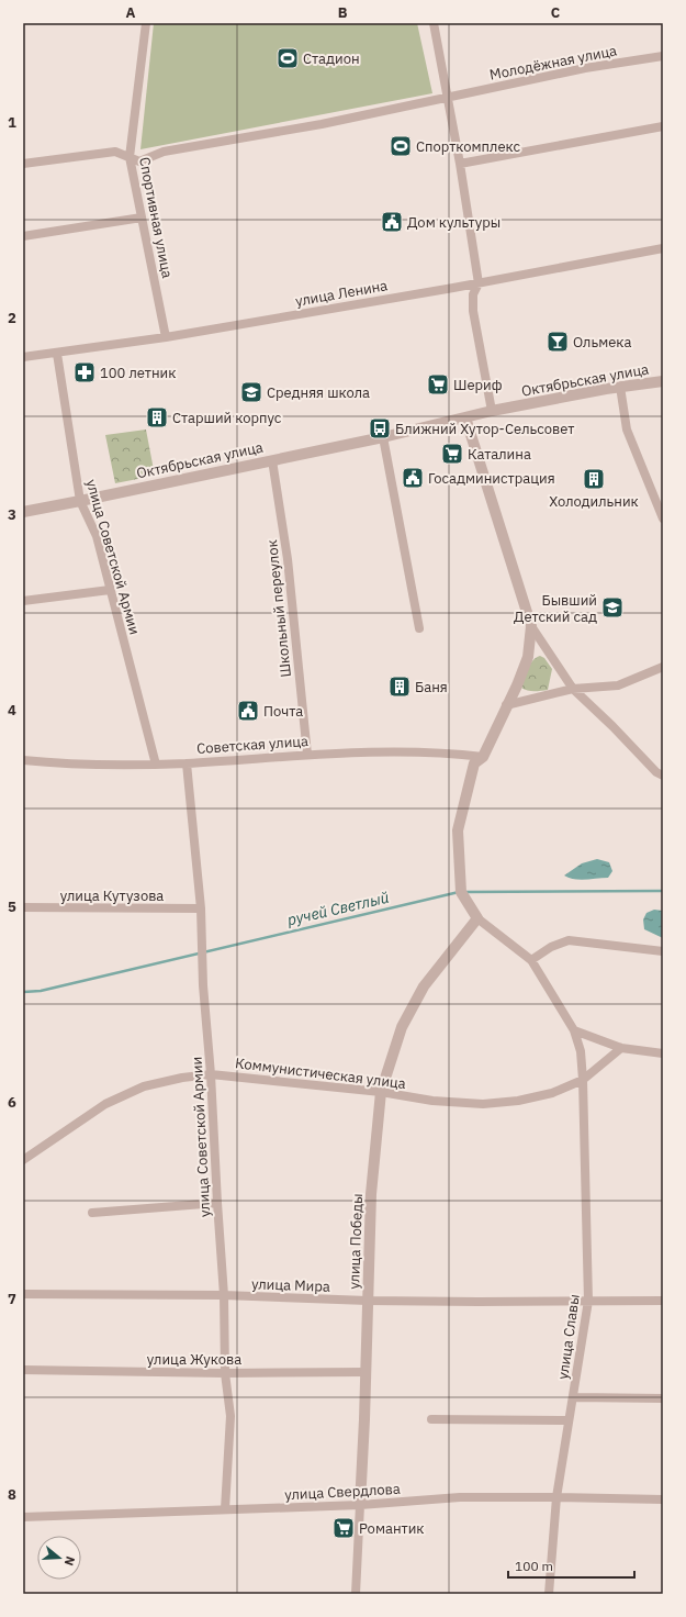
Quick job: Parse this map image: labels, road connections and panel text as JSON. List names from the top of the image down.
{
  "streets": {
    "street": [
      "Молодёжная улица",
      "Спортивная улица",
      "улица Ленина",
      "Октябрьская улица",
      "улица Советской Армии",
      "Школьный переулок",
      "Советская улица",
      "улица Кутузова",
      "Коммунистическая улица",
      "улица Победы",
      "улица Мира",
      "улица Славы",
      "улица Жукова",
      "улица Свердлова"
    ]
  },
  "crossings": [
    ["Молодёжная улица", "Спортивная улица"],
    ["Спортивная улица", "улица Ленина"],
    ["улица Ленина", "улица Советской Армии"],
    ["Октябрьская улица", "улица Советской Армии"],
    ["Октябрьская улица", "Школьный переулок"],
    ["улица Советской Армии", "Советская улица"],
    ["улица Советской Армии", "улица Кутузова"],
    ["улица Советской Армии", "Коммунистическая улица"],
    ["улица Советской Армии", "улица Мира"],
    ["улица Советской Армии", "улица Жукова"],
    ["улица Советской Армии", "улица Свердлова"],
    ["Школьный переулок", "Советская улица"],
    ["Коммунистическая улица", "улица Победы"],
    ["Коммунистическая улица", "улица Славы"],
    ["улица Победы", "улица Мира"],
    ["улица Победы", "улица Жукова"],
    ["улица Победы", "улица Свердлова"],
    ["улица Мира", "улица Славы"],
    ["улица Славы", "улица Свердлова"]
  ],
  "water": ["ручей Светлый"],
  "places": {
    "sports": ["Стадион", "Спорткомплекс"],
    "public building": ["Дом культуры", "Госадминистрация", "Почта"],
    "bar": ["Ольмека"],
    "pharmacy": ["100 летник"],
    "supermarket": ["Шериф", "Каталина", "Романтик"],
    "school or university": ["Средняя школа", "Бывший Детский сад"],
    "building": ["Старший корпус", "Холодильник", "Баня"],
    "bus stop": ["Ближний Хутор-Сельсовет"]
  },
  "scale_bar": "100 m",
  "north": "right",
  "grid": {
    "columns": ["A", "B", "C"],
    "rows": [
      "1",
      "2",
      "3",
      "4",
      "5",
      "6",
      "7",
      "8"
    ]
  }
}
